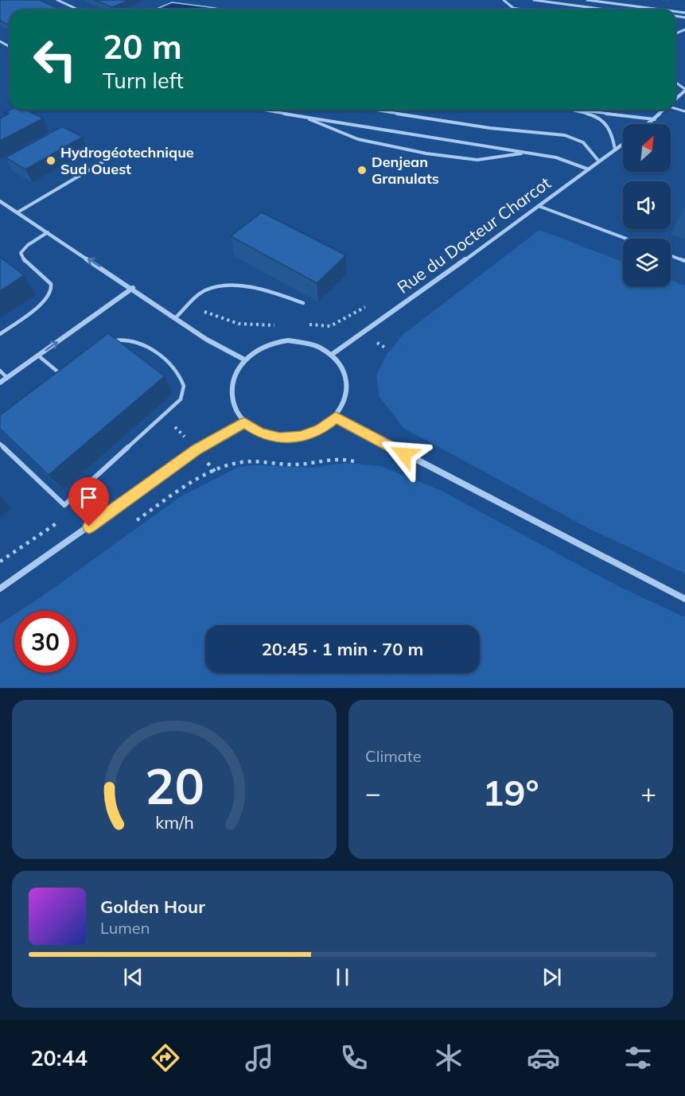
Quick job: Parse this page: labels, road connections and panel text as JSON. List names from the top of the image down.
{
  "streets": {
    "street": ["Rue du Docteur Charcot"]
  },
  "places": ["Hydrogéotechnique Sud Ouest", "Denjean Granulats"],
  "north": "top right",
  "page": {
    "turn": ["20 m", "Turn left"],
    "limit": "30",
    "trip": "20:45 · 1 min · 70 m",
    "tile": "Climate",
    "heat": ["−", "19°", "+"],
    "song": ["Golden Hour", "Lumen"],
    "tabs": "20:44",
    "gauge": ["20", "km/h"]
  }
}
